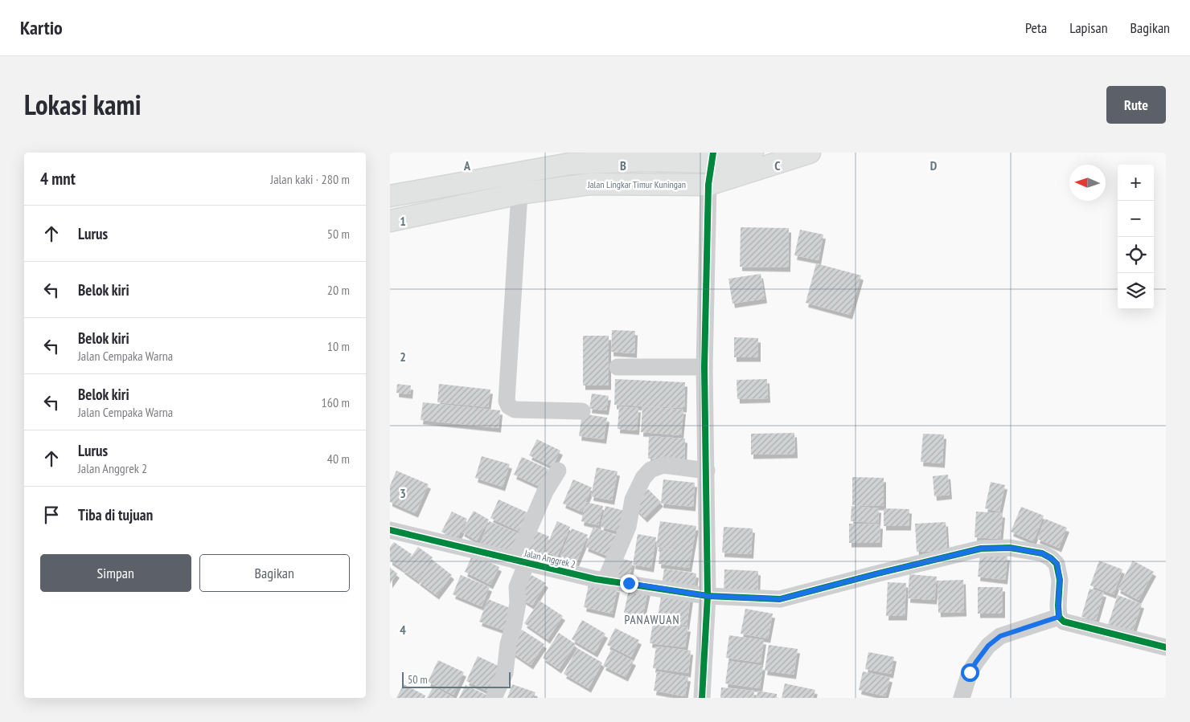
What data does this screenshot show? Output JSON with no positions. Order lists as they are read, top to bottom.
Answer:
{
  "streets": {
    "main road": ["Jalan Lingkar Timur Kuningan"],
    "street": ["Jalan Anggrek 2"]
  },
  "districts": ["PANAWUAN"],
  "scale_bar": "50 m",
  "north": "left",
  "page": {
    "header": "Kartio",
    "nav": ["Peta", "Lapisan", "Bagikan"],
    "title": "Lokasi kami",
    "buttons": [
      "Rute",
      ["Simpan", "Bagikan"]
    ],
    "heading": ["4 mnt", "Jalan kaki · 280 m"],
    "map_buttons": ["+", "−"],
    "list": [
      ["Lurus", "50 m"],
      ["Belok kiri", "20 m"],
      ["Belok kiri", "Jalan Cempaka Warna", "10 m"],
      ["Belok kiri", "Jalan Cempaka Warna", "160 m"],
      ["Lurus", "Jalan Anggrek 2", "40 m"],
      "Tiba di tujuan"
    ],
    "scale": "50 m"
  },
  "grid": {
    "columns": [
      "A",
      "B",
      "C",
      "D"
    ],
    "rows": [
      "1",
      "2",
      "3",
      "4"
    ]
  }
}
